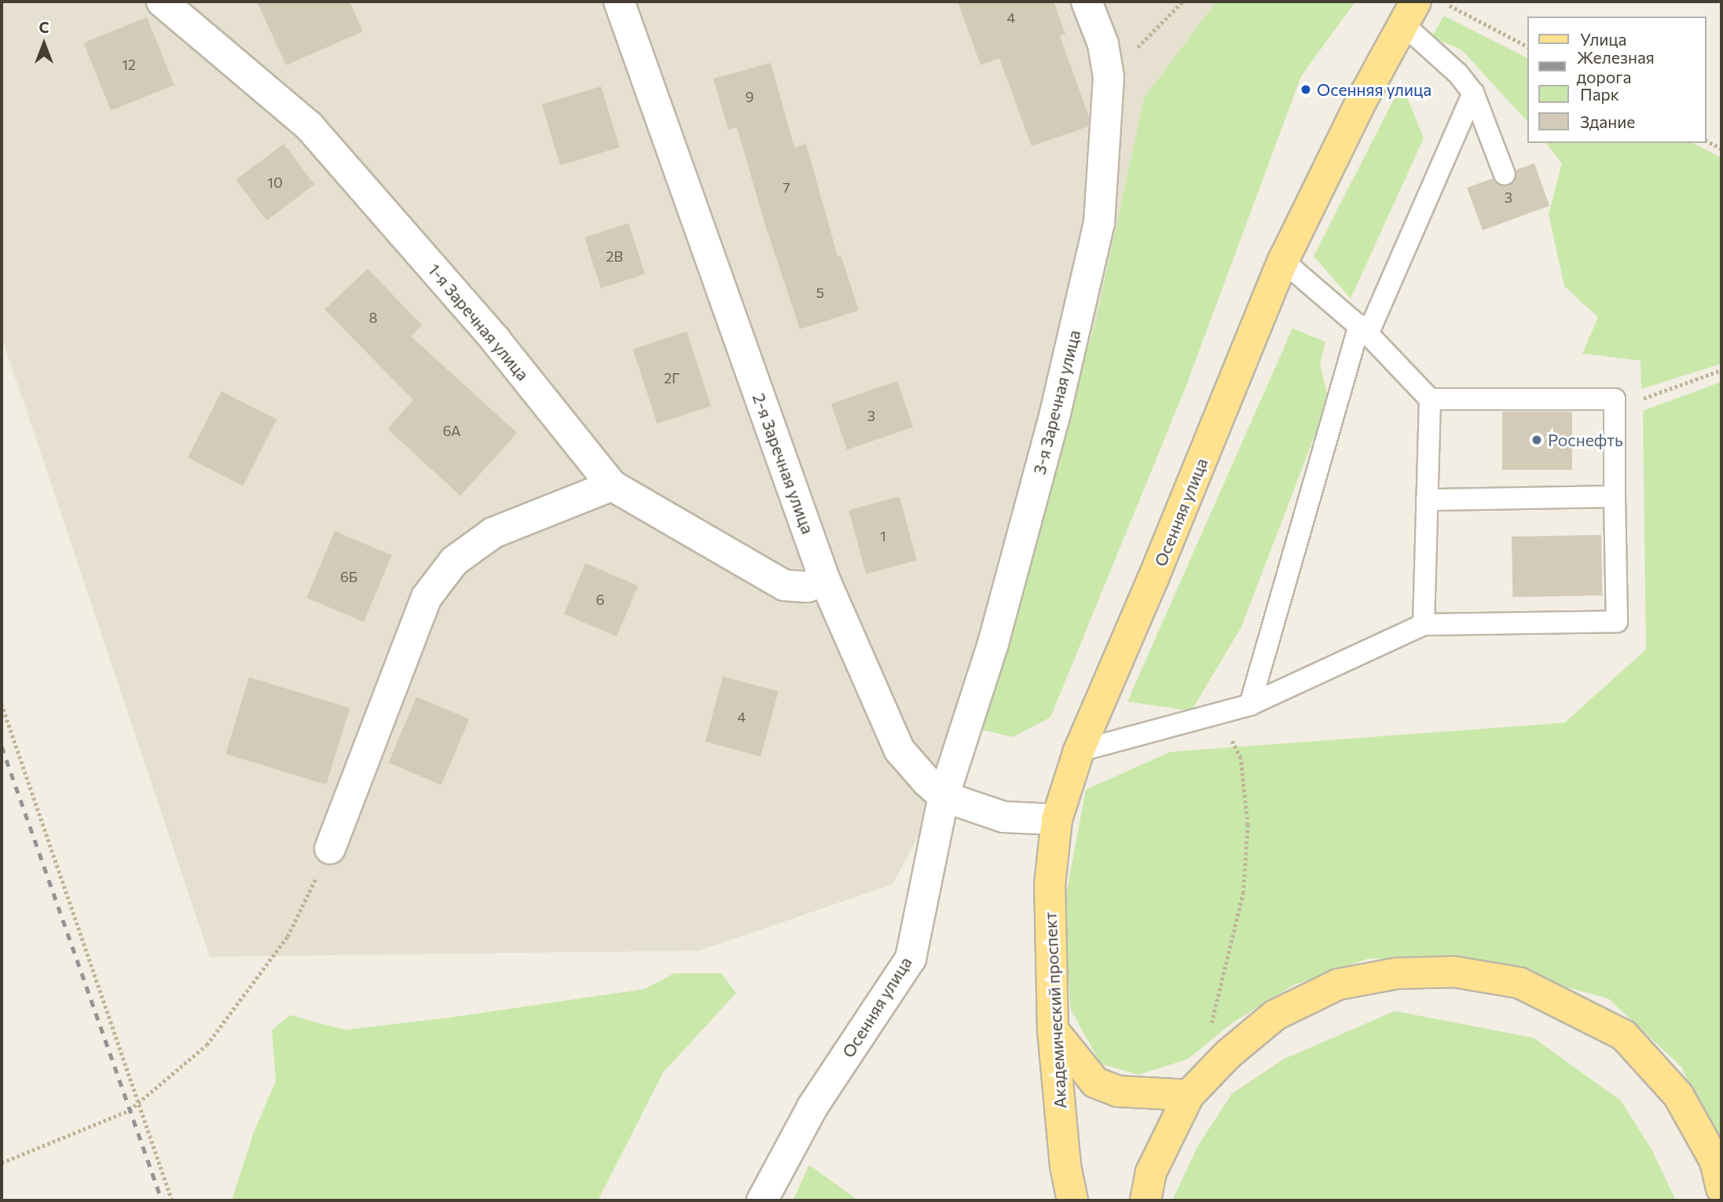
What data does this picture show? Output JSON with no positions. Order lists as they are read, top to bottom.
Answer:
{
  "streets": {
    "main road": ["Осенняя улица", "Академический проспект"],
    "street": ["1-я Заречная улица", "3-я Заречная улица", "2-я Заречная улица"]
  },
  "crossings": [
    ["1-я Заречная улица", "2-я Заречная улица"],
    ["3-я Заречная улица", "2-я Заречная улица"],
    ["3-я Заречная улица", "Осенняя улица"],
    ["2-я Заречная улица", "Осенняя улица"],
    ["2-я Заречная улица", "Академический проспект"],
    ["Осенняя улица", "Академический проспект"]
  ],
  "places": ["Осенняя улица", "Роснефть"],
  "house_numbers": [
    "4",
    "12",
    "9",
    "10",
    "7",
    "3",
    "2В",
    "5",
    "8",
    "2Г",
    "3",
    "6А",
    "1",
    "6Б",
    "6",
    "4"
  ],
  "legend": [
    "Улица",
    "Железная дорога",
    "Парк",
    "Здание"
  ],
  "north": "top"
}
